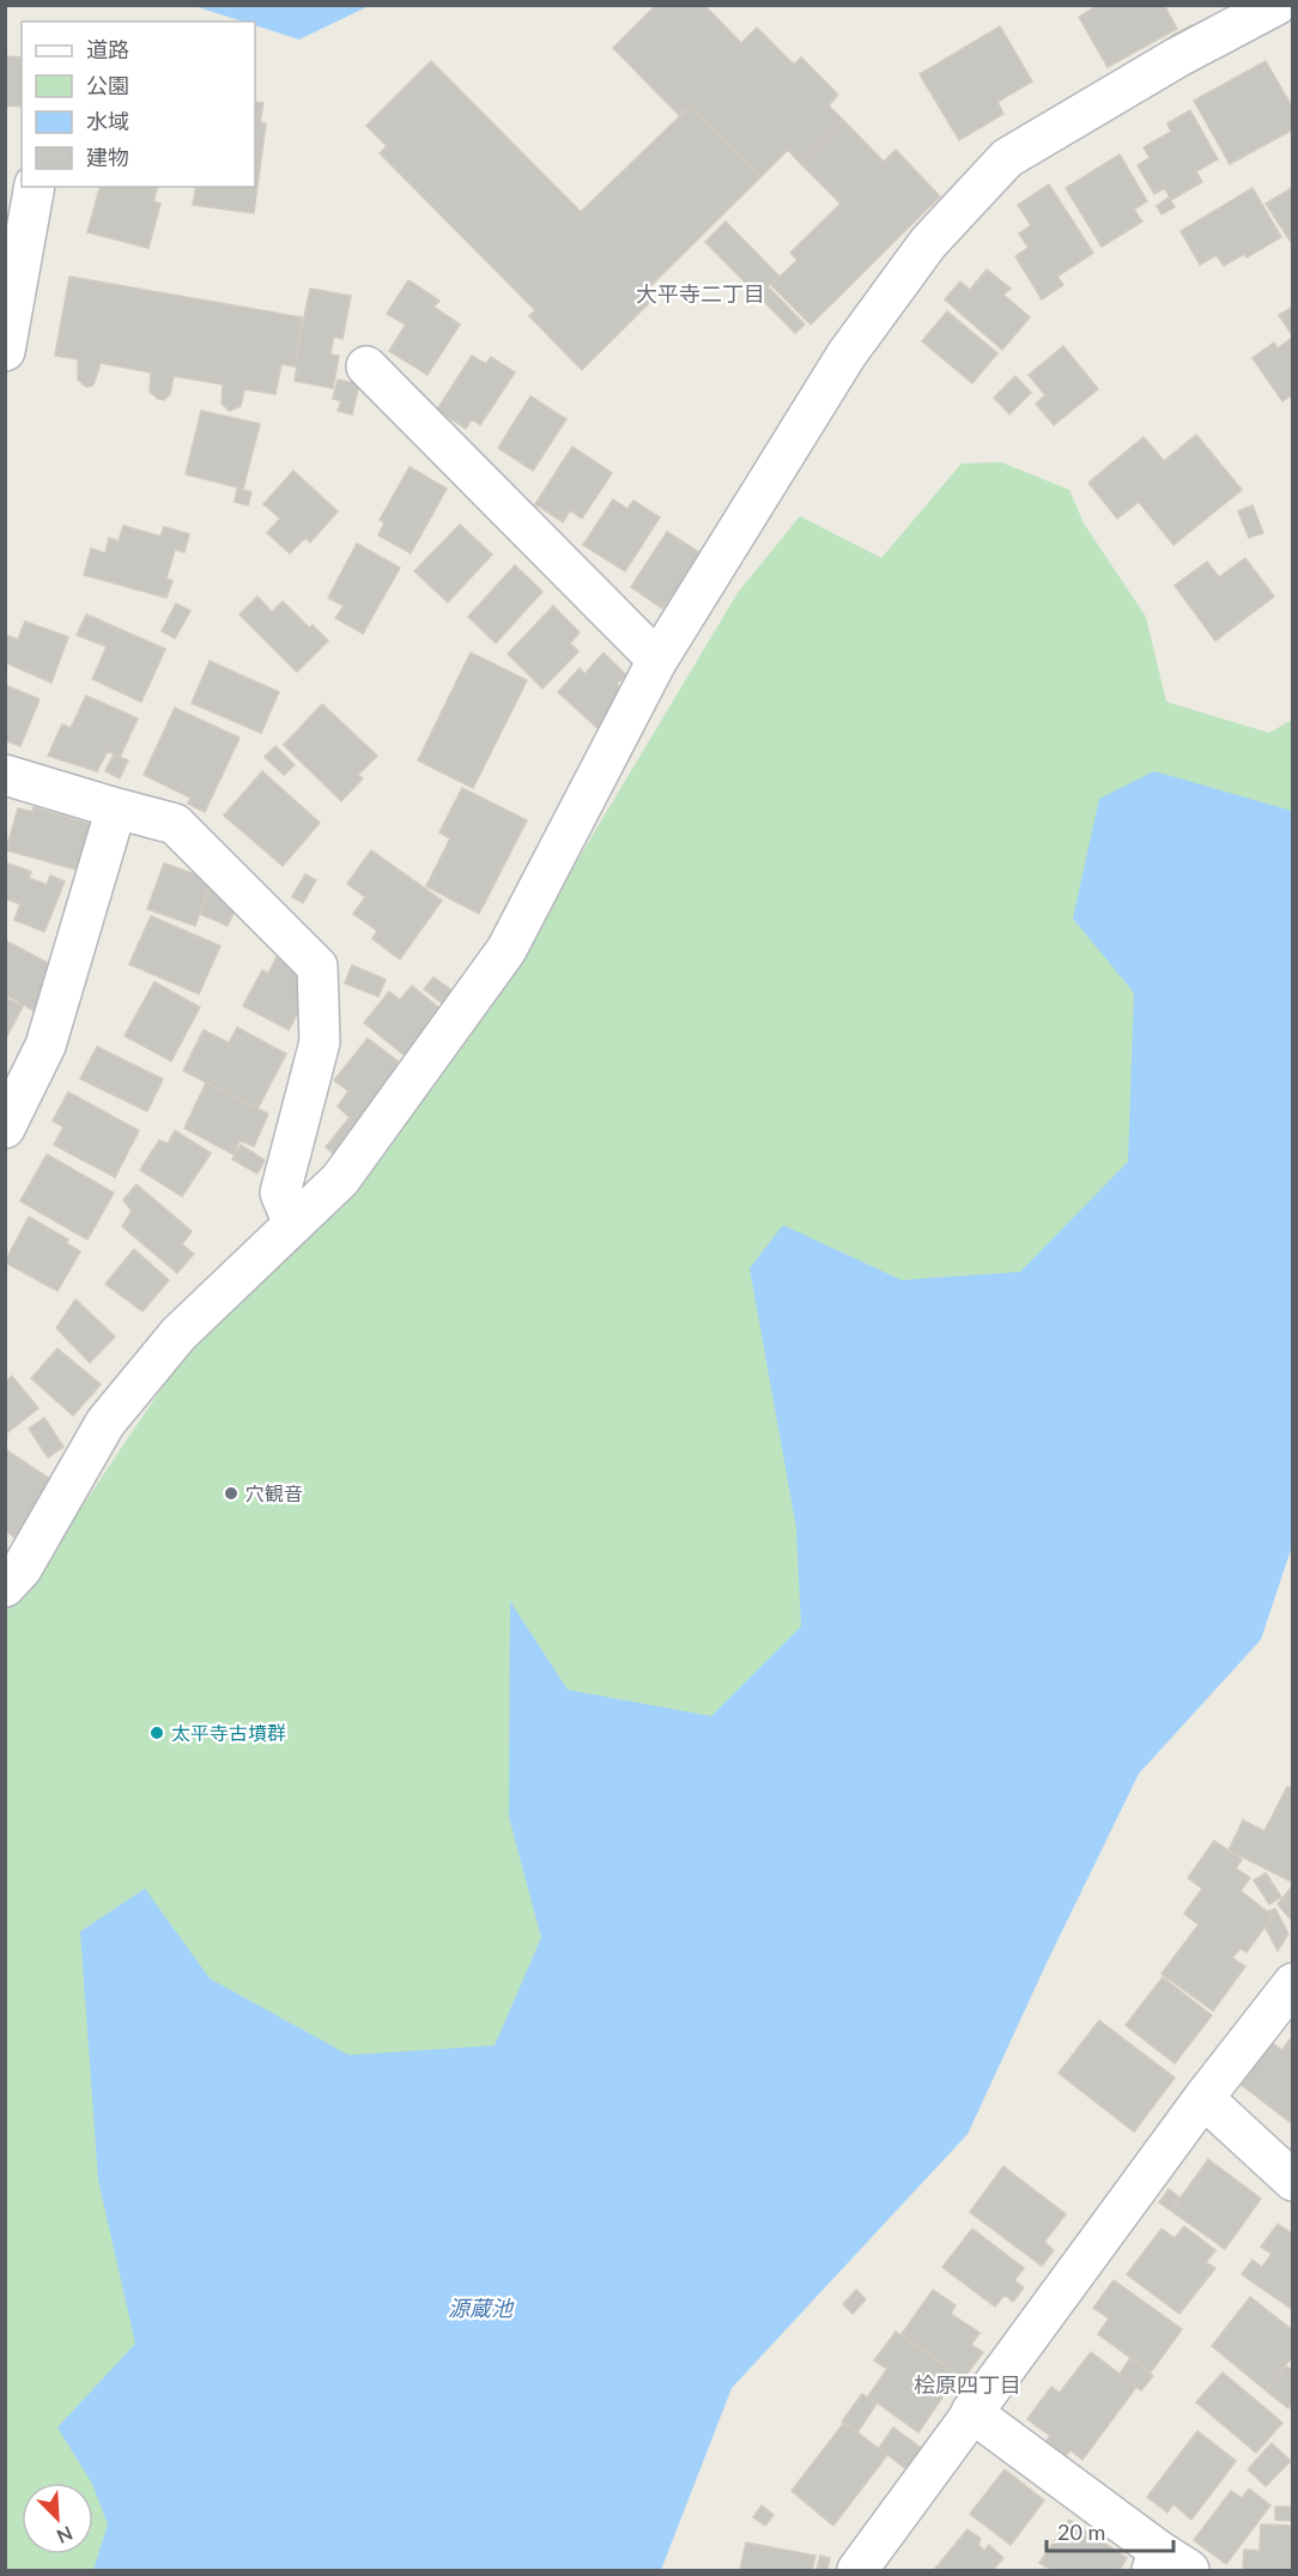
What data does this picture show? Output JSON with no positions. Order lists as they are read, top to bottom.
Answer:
{
  "districts": ["大平寺二丁目", "桧原四丁目"],
  "water": ["源蔵池"],
  "places": ["穴観音", "太平寺古墳群"],
  "legend": [
    "道路",
    "公園",
    "水域",
    "建物"
  ],
  "scale_bar": "20 m",
  "north": "bottom right"
}
